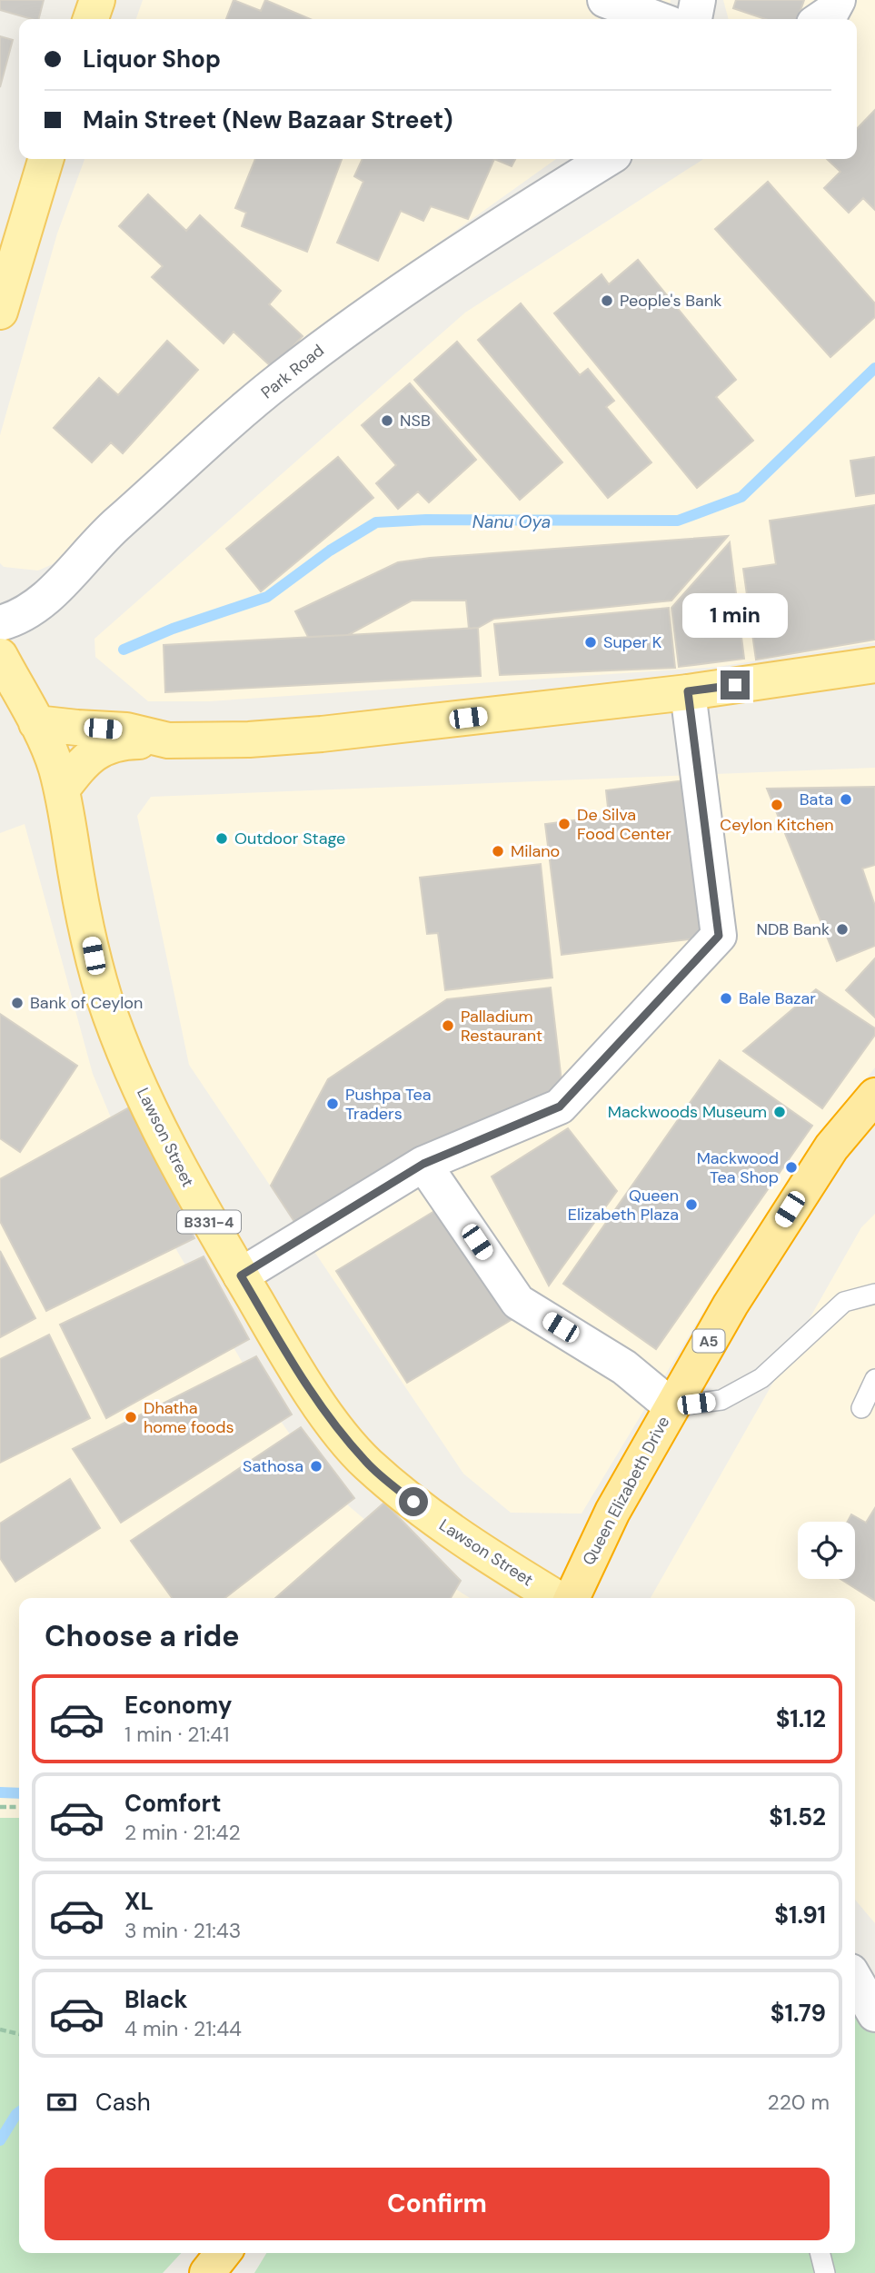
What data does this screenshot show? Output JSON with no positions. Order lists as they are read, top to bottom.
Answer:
{
  "streets": {
    "highway": ["A5", "Queen Elizabeth Drive"],
    "main road": ["Lawson Street", "B331-4"],
    "street": ["Park Road"]
  },
  "water": ["Nanu Oya"],
  "places": [
    "People's Bank",
    "NSB",
    "Super K",
    "Bata",
    "Ceylon Kitchen",
    "De Silva Food Center",
    "Outdoor Stage",
    "Milano",
    "NDB Bank",
    "Bale Bazar",
    "Bank of Ceylon",
    "Palladium Restaurant",
    "Pushpa Tea Traders",
    "Mackwoods Museum",
    "Mackwood Tea Shop",
    "Queen Elizabeth Plaza",
    "Dhatha home foods",
    "Sathosa"
  ],
  "page": {
    "banner": ["Liquor Shop", "Main Street (New Bazaar Street)"],
    "bubble": "1 min",
    "heading": "Choose a ride",
    "list": [
      {
        "name": "Economy",
        "note": "1 min · 21:41",
        "value": "$1.12"
      },
      {
        "name": "Comfort",
        "note": "2 min · 21:42",
        "value": "$1.52"
      },
      {
        "name": "XL",
        "note": "3 min · 21:43",
        "value": "$1.91"
      },
      {
        "name": "Black",
        "note": "4 min · 21:44",
        "value": "$1.79"
      }
    ],
    "pay": ["Cash", "220 m"],
    "buttons": "Confirm"
  }
}
